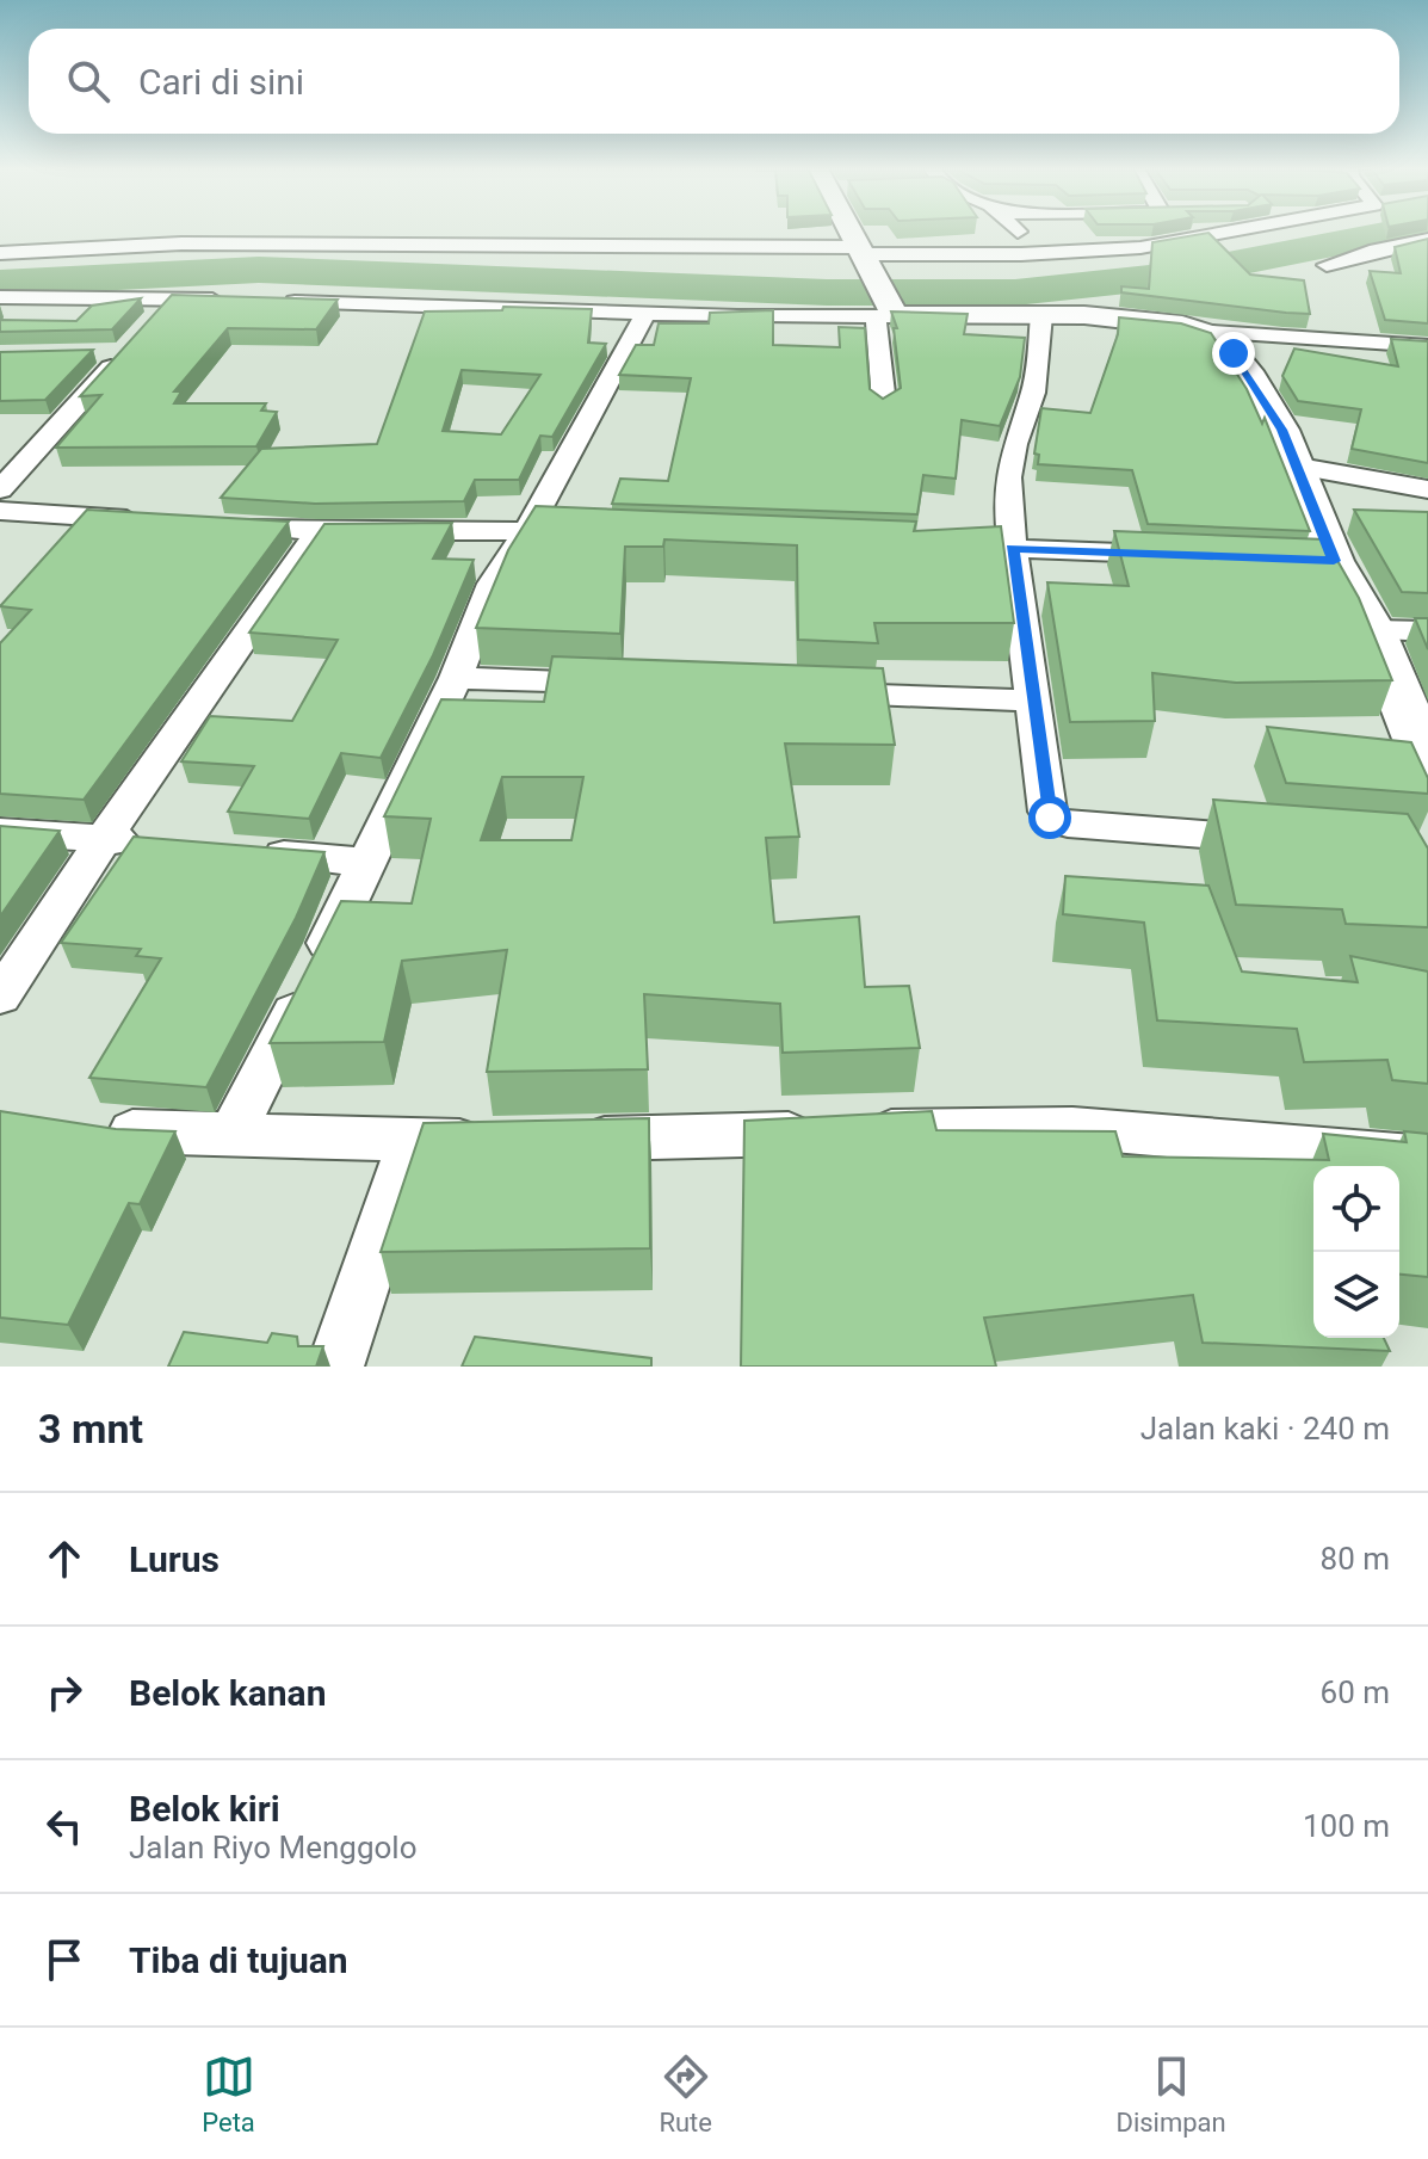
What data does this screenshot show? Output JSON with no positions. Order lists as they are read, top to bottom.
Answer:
{
  "page": {
    "search": "Cari di sini",
    "heading": ["3 mnt", "Jalan kaki · 240 m"],
    "list": [
      ["Lurus", "80 m"],
      ["Belok kanan", "60 m"],
      ["Belok kiri", "Jalan Riyo Menggolo", "100 m"],
      "Tiba di tujuan"
    ],
    "nav": ["Peta", "Rute", "Disimpan"]
  }
}
